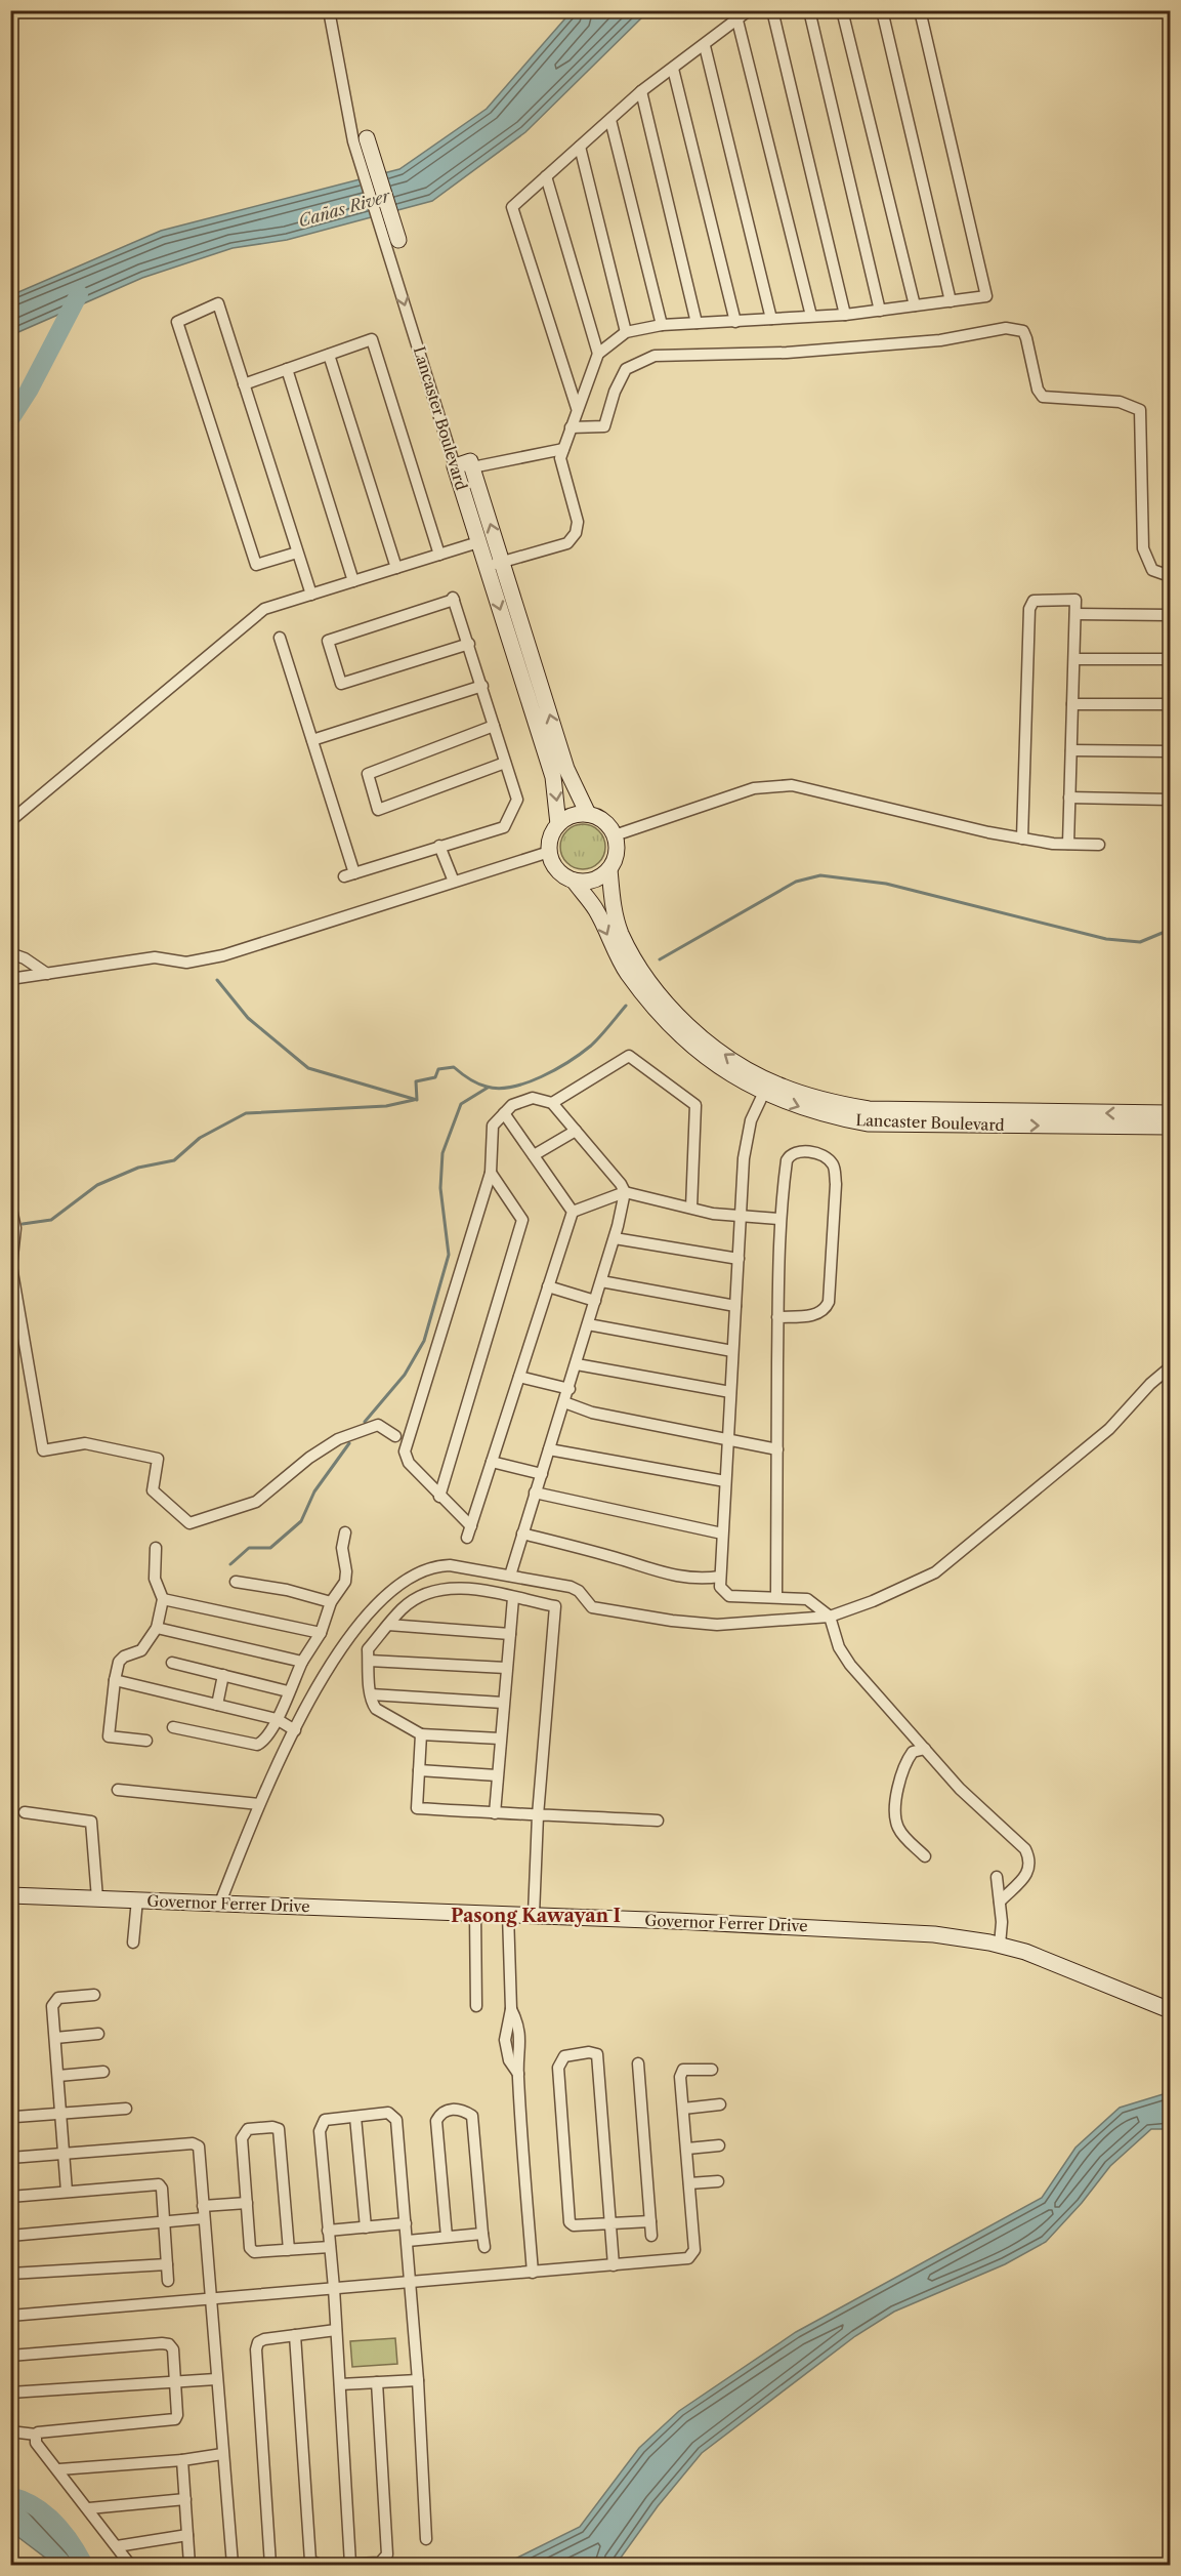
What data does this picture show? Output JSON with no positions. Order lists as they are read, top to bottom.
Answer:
{
  "streets": {
    "main road": ["Lancaster Boulevard", "Governor Ferrer Drive"]
  },
  "districts": ["Pasong Kawayan I"],
  "water": ["Cañas River"]
}
